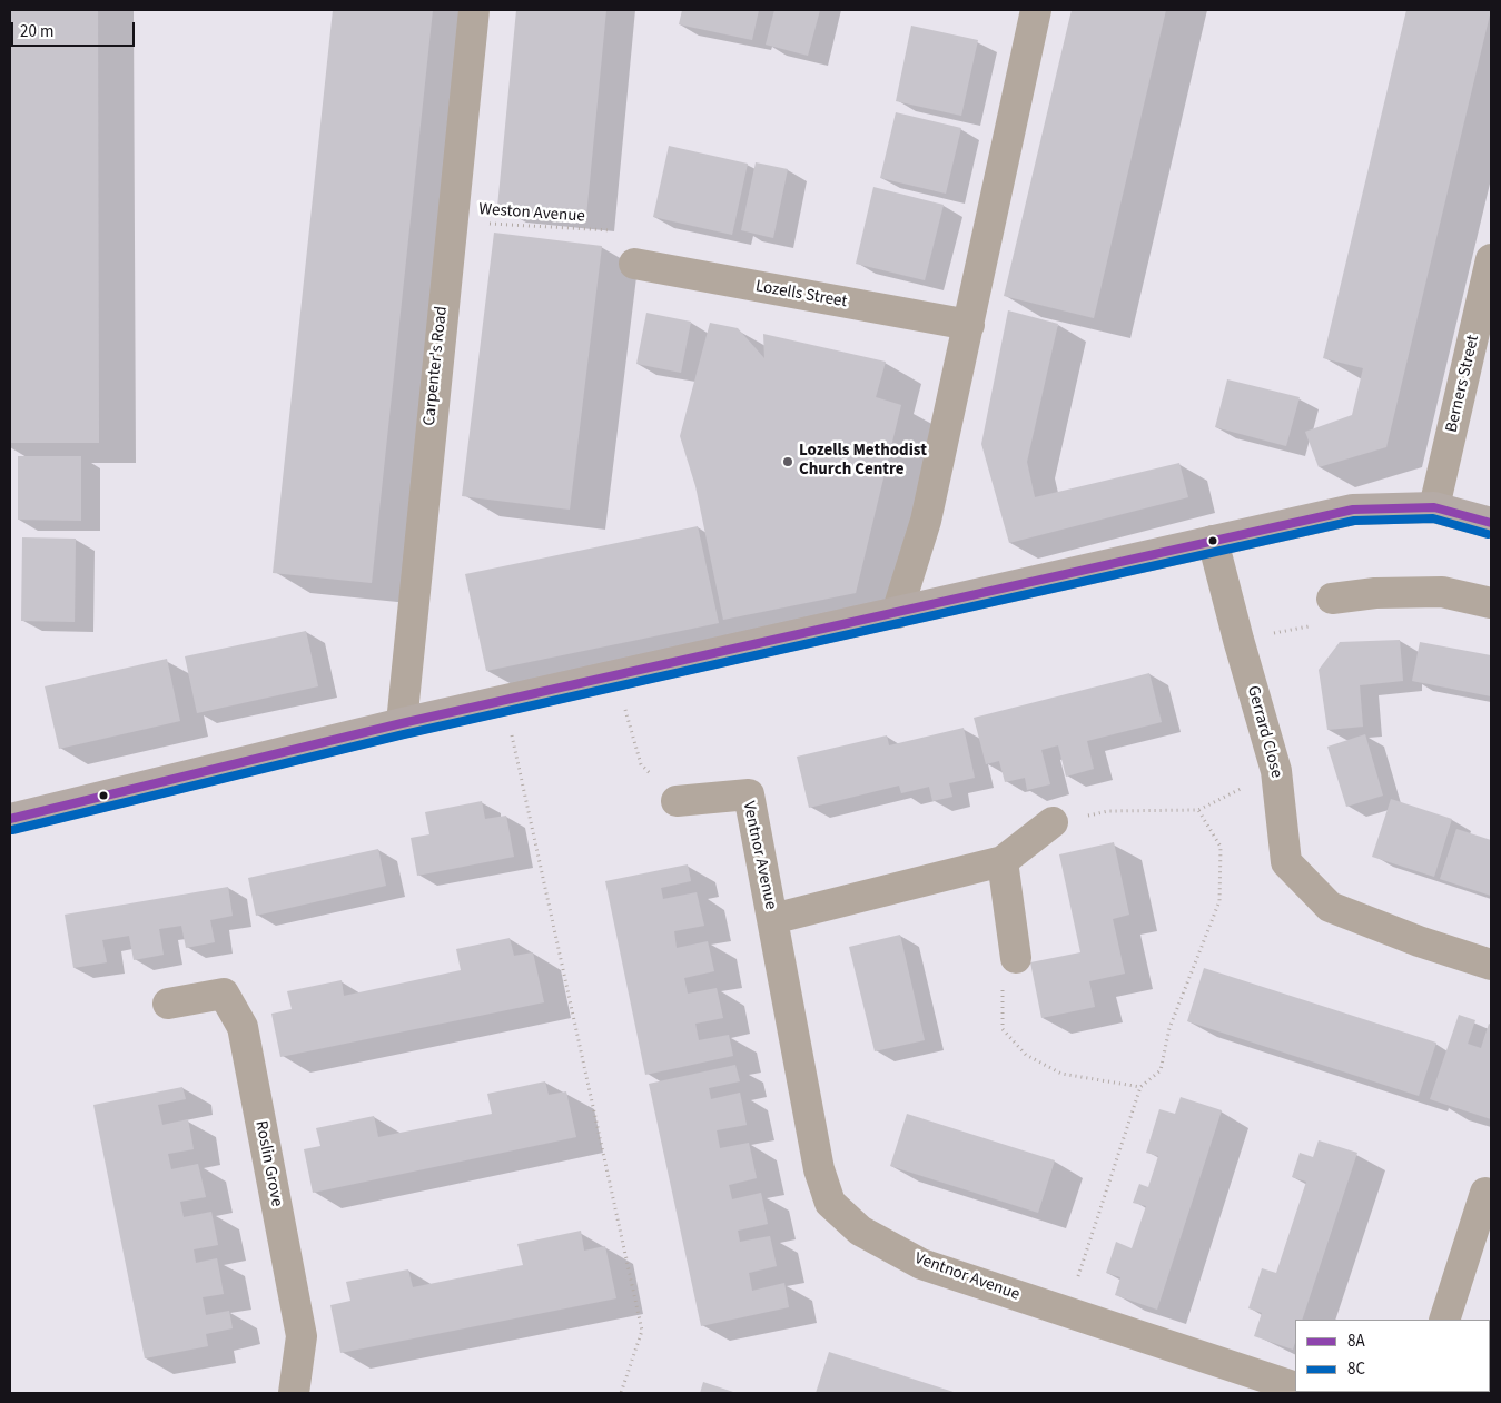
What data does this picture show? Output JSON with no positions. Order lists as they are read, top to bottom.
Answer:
{
  "streets": {
    "street": [
      "Lozells Street",
      "Carpenter's Road",
      "Berners Street",
      "Gerrard Close",
      "Ventnor Avenue",
      "Roslin Grove"
    ],
    "path": ["Weston Avenue"]
  },
  "crossings": [
    ["Weston Avenue", "Carpenter's Road"]
  ],
  "places": ["Lozells Methodist Church Centre"],
  "lines": ["transit line 8A", "transit line 8C"],
  "legend": ["8A", "8C"],
  "scale_bar": "20 m"
}
